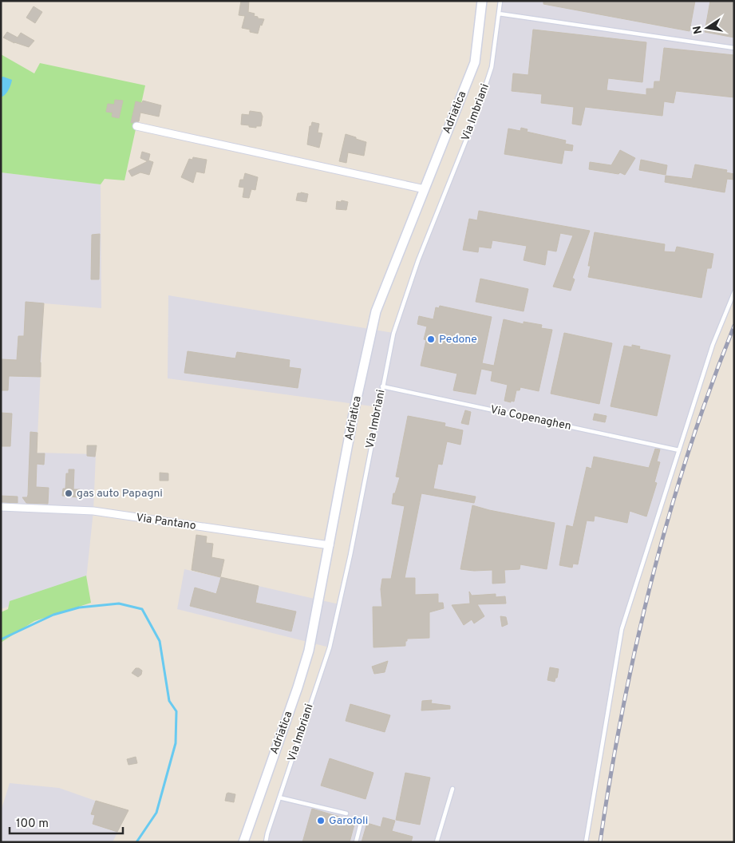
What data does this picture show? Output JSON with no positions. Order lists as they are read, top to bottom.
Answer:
{
  "streets": {
    "main road": ["Adriatica"],
    "street": ["Via Pantano"],
    "lane": ["Via Imbriani", "Via Copenaghen"]
  },
  "crossings": [
    ["Adriatica", "Via Pantano"],
    ["Via Imbriani", "Via Copenaghen"]
  ],
  "places": ["Pedone", "gas auto Papagni", "Garofoli"],
  "scale_bar": "100 m",
  "north": "left"
}
